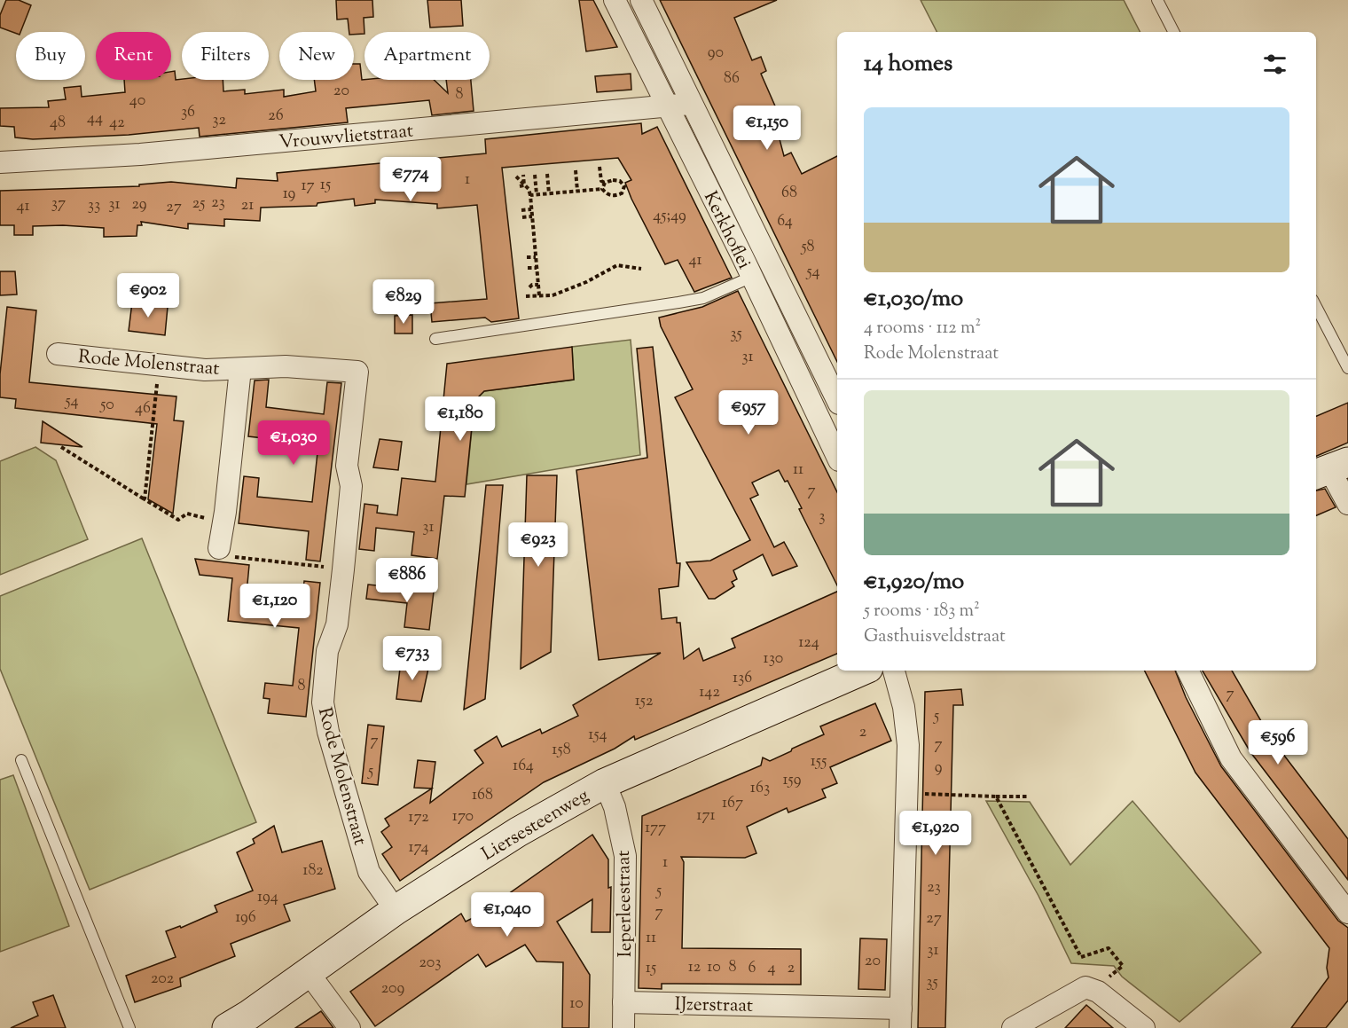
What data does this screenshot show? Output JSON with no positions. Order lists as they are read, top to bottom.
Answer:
{
  "streets": {
    "main road": ["Liersesteenweg"],
    "street": [
      "Vrouwvlietstraat",
      "Kerkhoflei",
      "Rode Molenstraat",
      "Ieperleestraat",
      "IJzerstraat"
    ]
  },
  "crossings": [
    ["Vrouwvlietstraat", "Kerkhoflei"],
    ["Rode Molenstraat", "Liersesteenweg"],
    ["Liersesteenweg", "Ieperleestraat"],
    ["Ieperleestraat", "IJzerstraat"]
  ],
  "house_numbers": [
    "90",
    "86",
    "20",
    "8",
    "40",
    "36",
    "26",
    "44",
    "32",
    "48",
    "42",
    "1",
    "15",
    "17",
    "68",
    "19",
    "23",
    "37",
    "25",
    "31",
    "29",
    "33",
    "21",
    "41",
    "27",
    "45;49",
    "64",
    "58",
    "41",
    "54",
    "35",
    "31",
    "54",
    "50",
    "46",
    "11",
    "7",
    "3",
    "31",
    "124",
    "130",
    "136",
    "8",
    "142",
    "7",
    "152",
    "5",
    "2",
    "154",
    "7",
    "7",
    "158",
    "155",
    "164",
    "9",
    "5",
    "159",
    "163",
    "168",
    "167",
    "171",
    "170",
    "172",
    "177",
    "174",
    "1",
    "182",
    "23",
    "5",
    "194",
    "7",
    "196",
    "27",
    "11",
    "31",
    "20",
    "203",
    "12",
    "10",
    "8",
    "15",
    "6",
    "4",
    "2",
    "202",
    "35",
    "209",
    "10"
  ],
  "page": {
    "chip": [
      "Buy",
      "Rent",
      "Filters",
      "New",
      "Apartment"
    ],
    "heading": "14 homes",
    "list": [
      {
        "name": "€1,030/mo",
        "note": "4 rooms · 112 m² · Rode Molenstraat"
      },
      {
        "name": "€1,920/mo",
        "note": "5 rooms · 183 m² · Gasthuisveldstraat"
      }
    ],
    "price": [
      "€1,150",
      "€774",
      "€902",
      "€829",
      "€957",
      "€1,180",
      "€1,030",
      "€923",
      "€886",
      "€1,120",
      "€733",
      "€596",
      "€1,920",
      "€1,040"
    ]
  }
}
